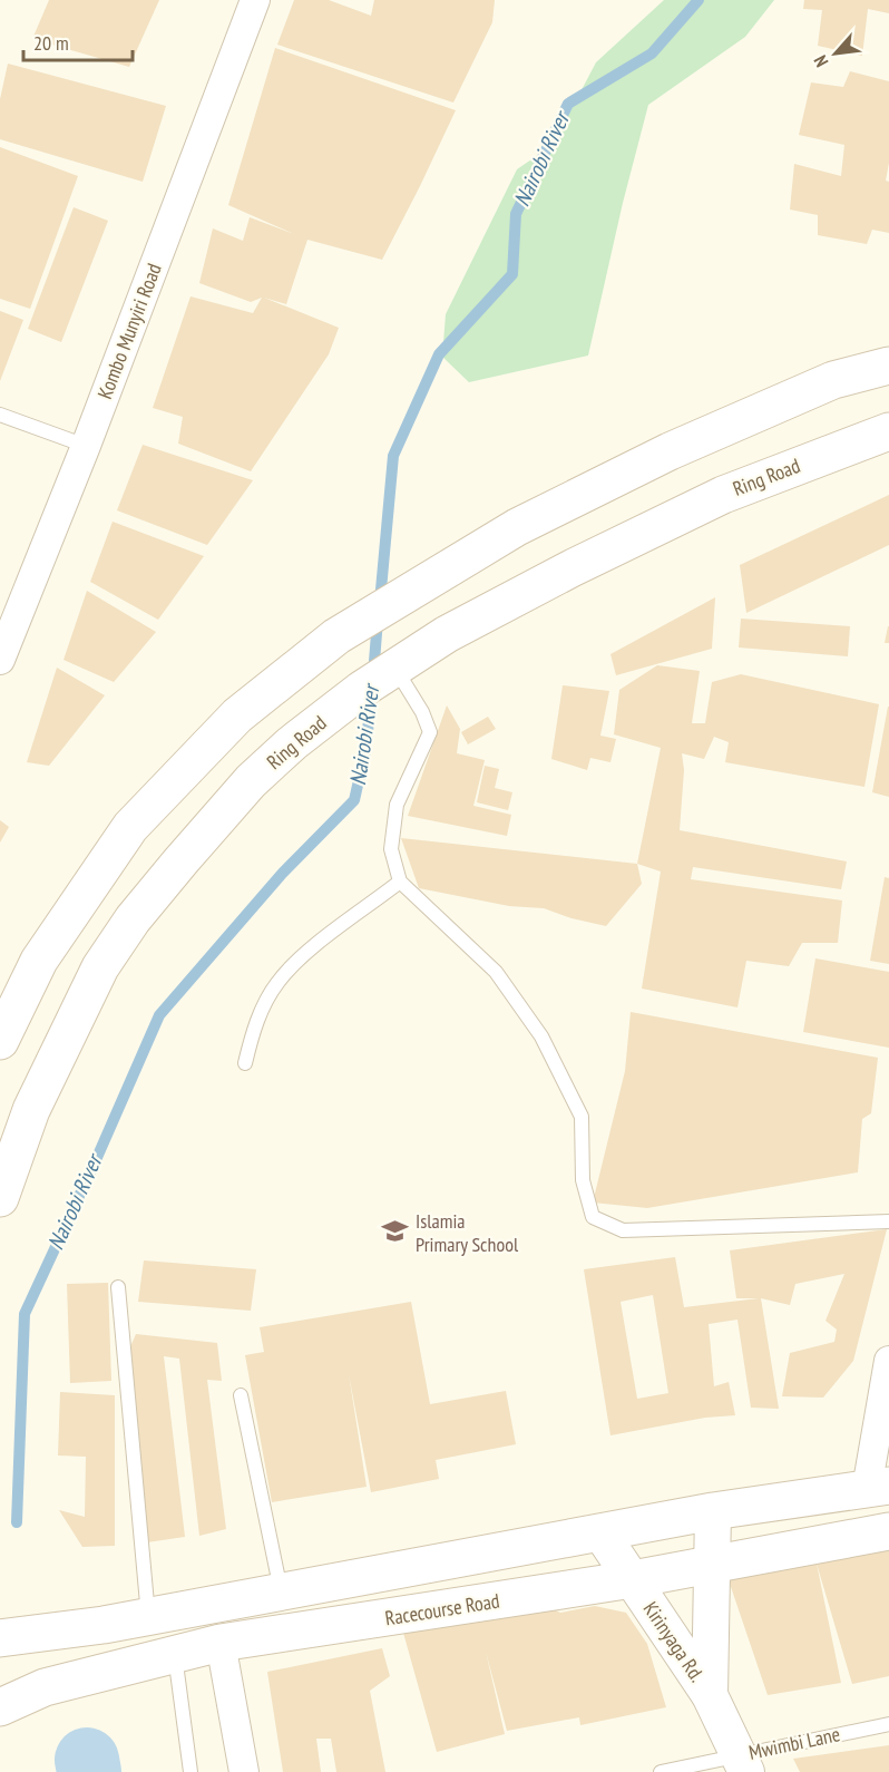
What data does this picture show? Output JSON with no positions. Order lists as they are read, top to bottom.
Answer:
{
  "streets": {
    "main road": ["Ring Road", "Racecourse Road"],
    "street": ["Kombo Munyiri Road", "Kirinyaga Rd."],
    "lane": ["Mwimbi Lane"]
  },
  "crossings": [
    ["Racecourse Road", "Kirinyaga Rd."]
  ],
  "water": ["Nairobi River"],
  "places": {
    "school or university": ["Islamia Primary School"]
  },
  "scale_bar": "20 m",
  "north": "bottom left"
}
